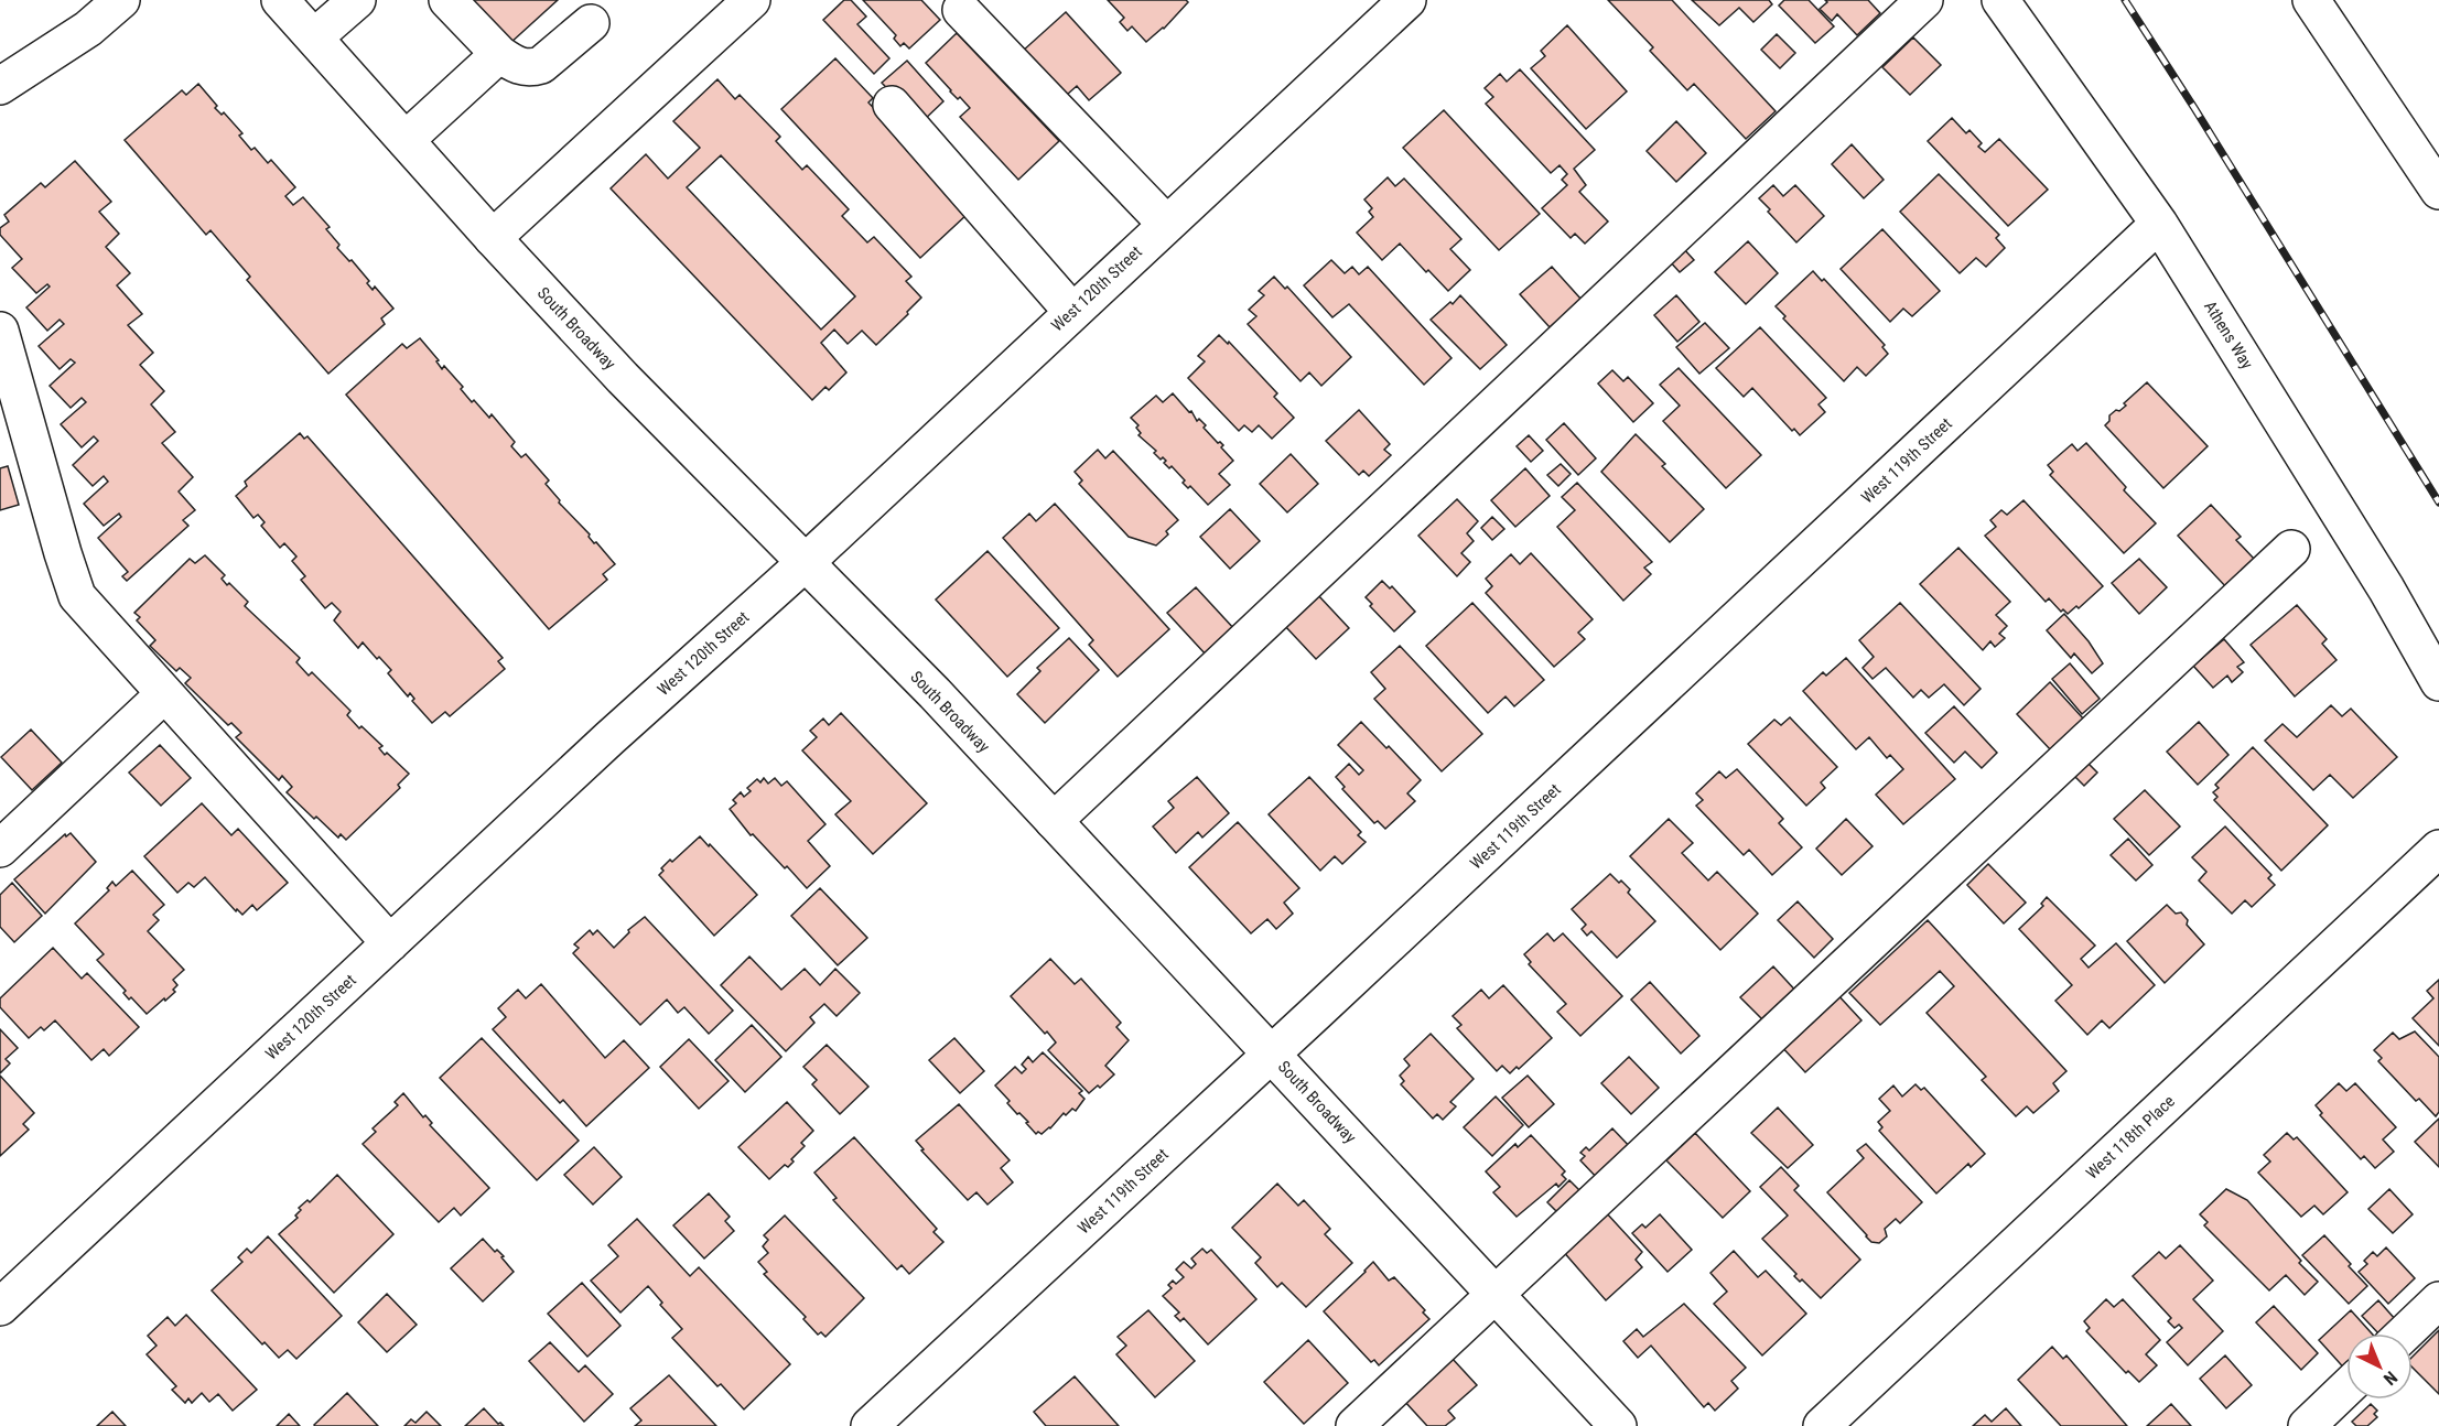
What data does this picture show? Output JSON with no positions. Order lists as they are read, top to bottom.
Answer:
{
  "streets": {
    "main road": [
      "West 120th Street",
      "South Broadway",
      "Athens Way",
      "West 119th Street",
      "West 118th Place"
    ]
  },
  "crossings": [
    ["West 120th Street", "South Broadway"],
    ["South Broadway", "West 119th Street"],
    ["Athens Way", "West 119th Street"]
  ],
  "north": "bottom right"
}
